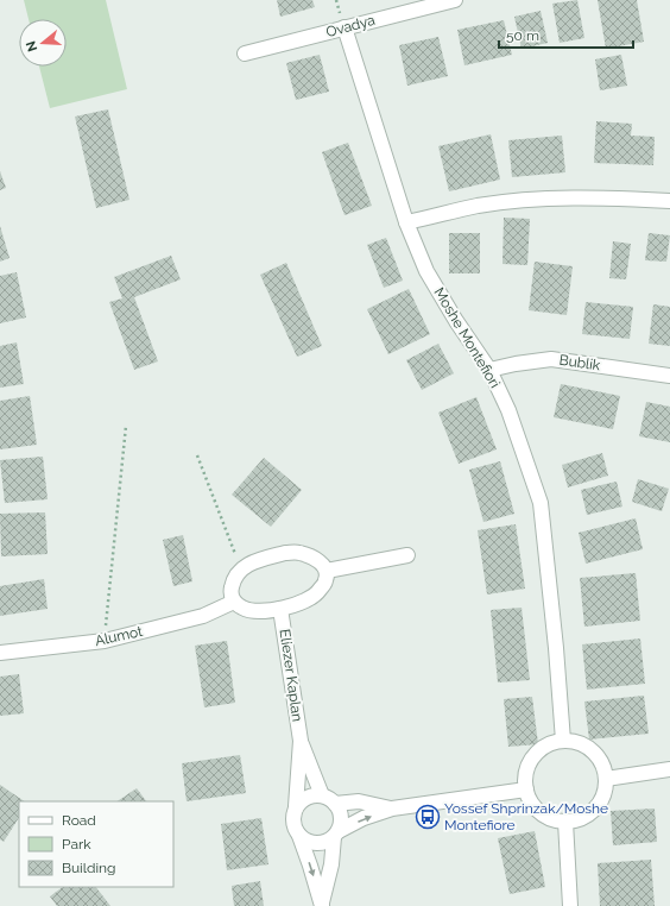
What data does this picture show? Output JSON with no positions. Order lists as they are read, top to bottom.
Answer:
{
  "streets": {
    "street": [
      "Ovadya",
      "Moshe Montefiori",
      "Bublik",
      "Alumot",
      "Eliezer Kaplan"
    ]
  },
  "crossings": [
    ["Ovadya", "Moshe Montefiori"],
    ["Moshe Montefiori", "Bublik"],
    ["Alumot", "Eliezer Kaplan"]
  ],
  "places": {
    "bus stop": ["Yossef Shprinzak/Moshe Montefiore"]
  },
  "legend": ["Road", "Park", "Building"],
  "scale_bar": "50 m",
  "north": "left"
}
